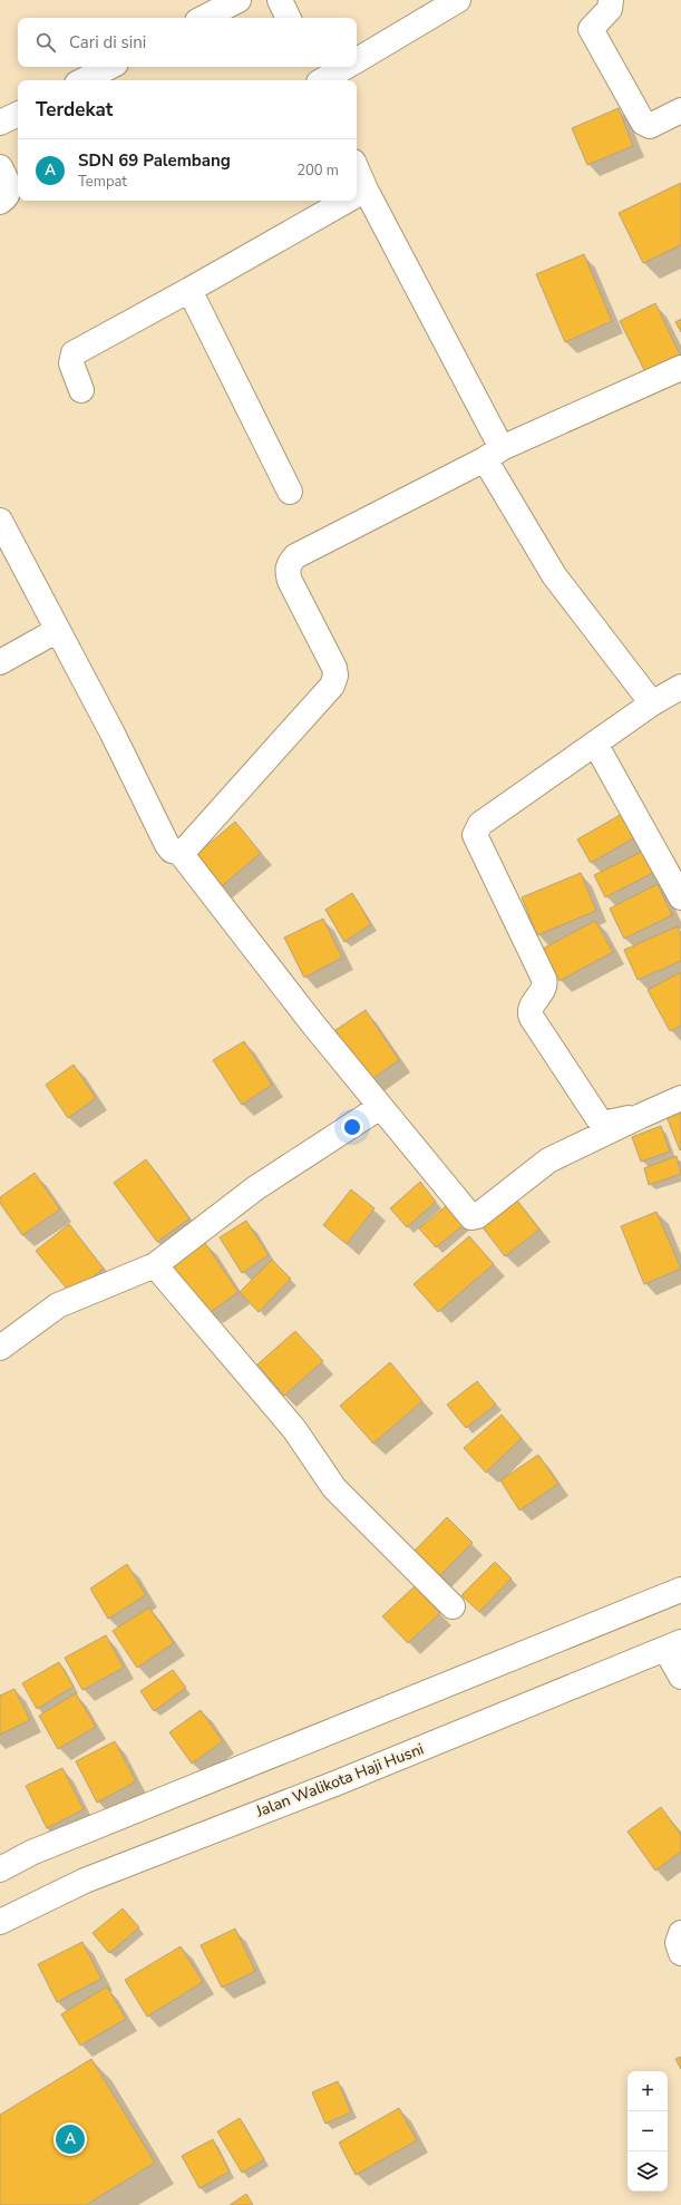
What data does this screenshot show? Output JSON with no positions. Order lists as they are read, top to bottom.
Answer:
{
  "streets": {
    "street": ["Jalan Walikota Haji Husni"]
  },
  "page": {
    "search": "Cari di sini",
    "heading": "Terdekat",
    "list": [
      {
        "mark": "A",
        "name": "SDN 69 Palembang",
        "note": "Tempat",
        "value": "200 m"
      }
    ],
    "map_buttons": ["+", "−"],
    "pins": "A"
  }
}
